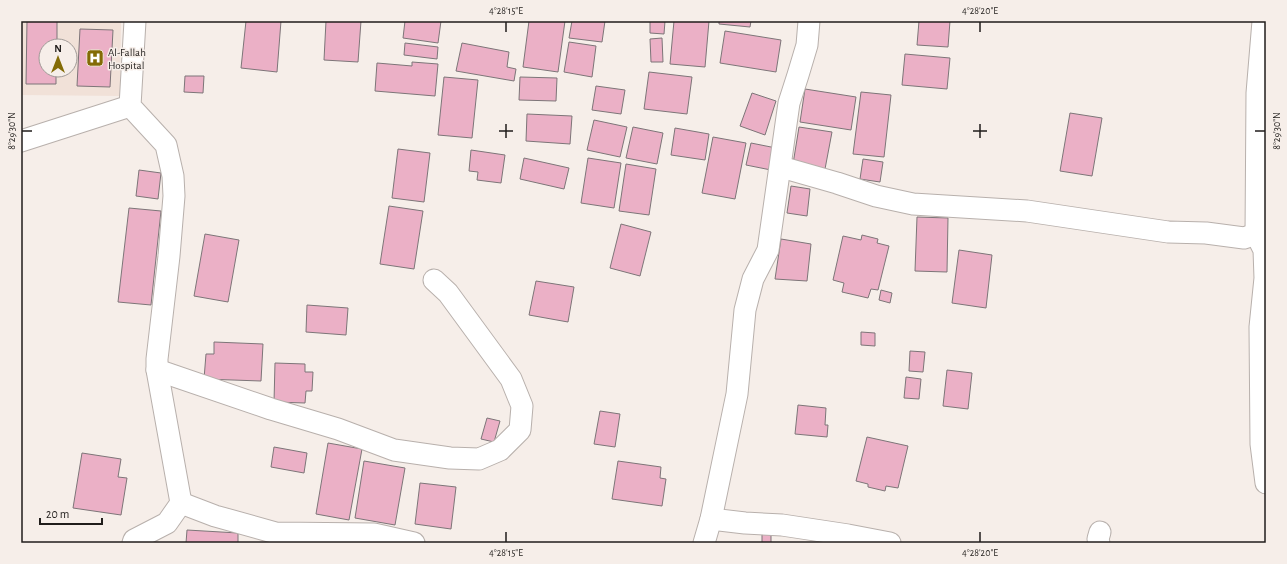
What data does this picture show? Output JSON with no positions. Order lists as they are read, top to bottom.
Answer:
{
  "places": {
    "hospital": ["Al-Fallah Hospital"]
  },
  "scale_bar": "20 m",
  "north": "top",
  "coordinates": ["4°28'15\"E", "4°28'20\"E", "8°29'30\"N"]
}
